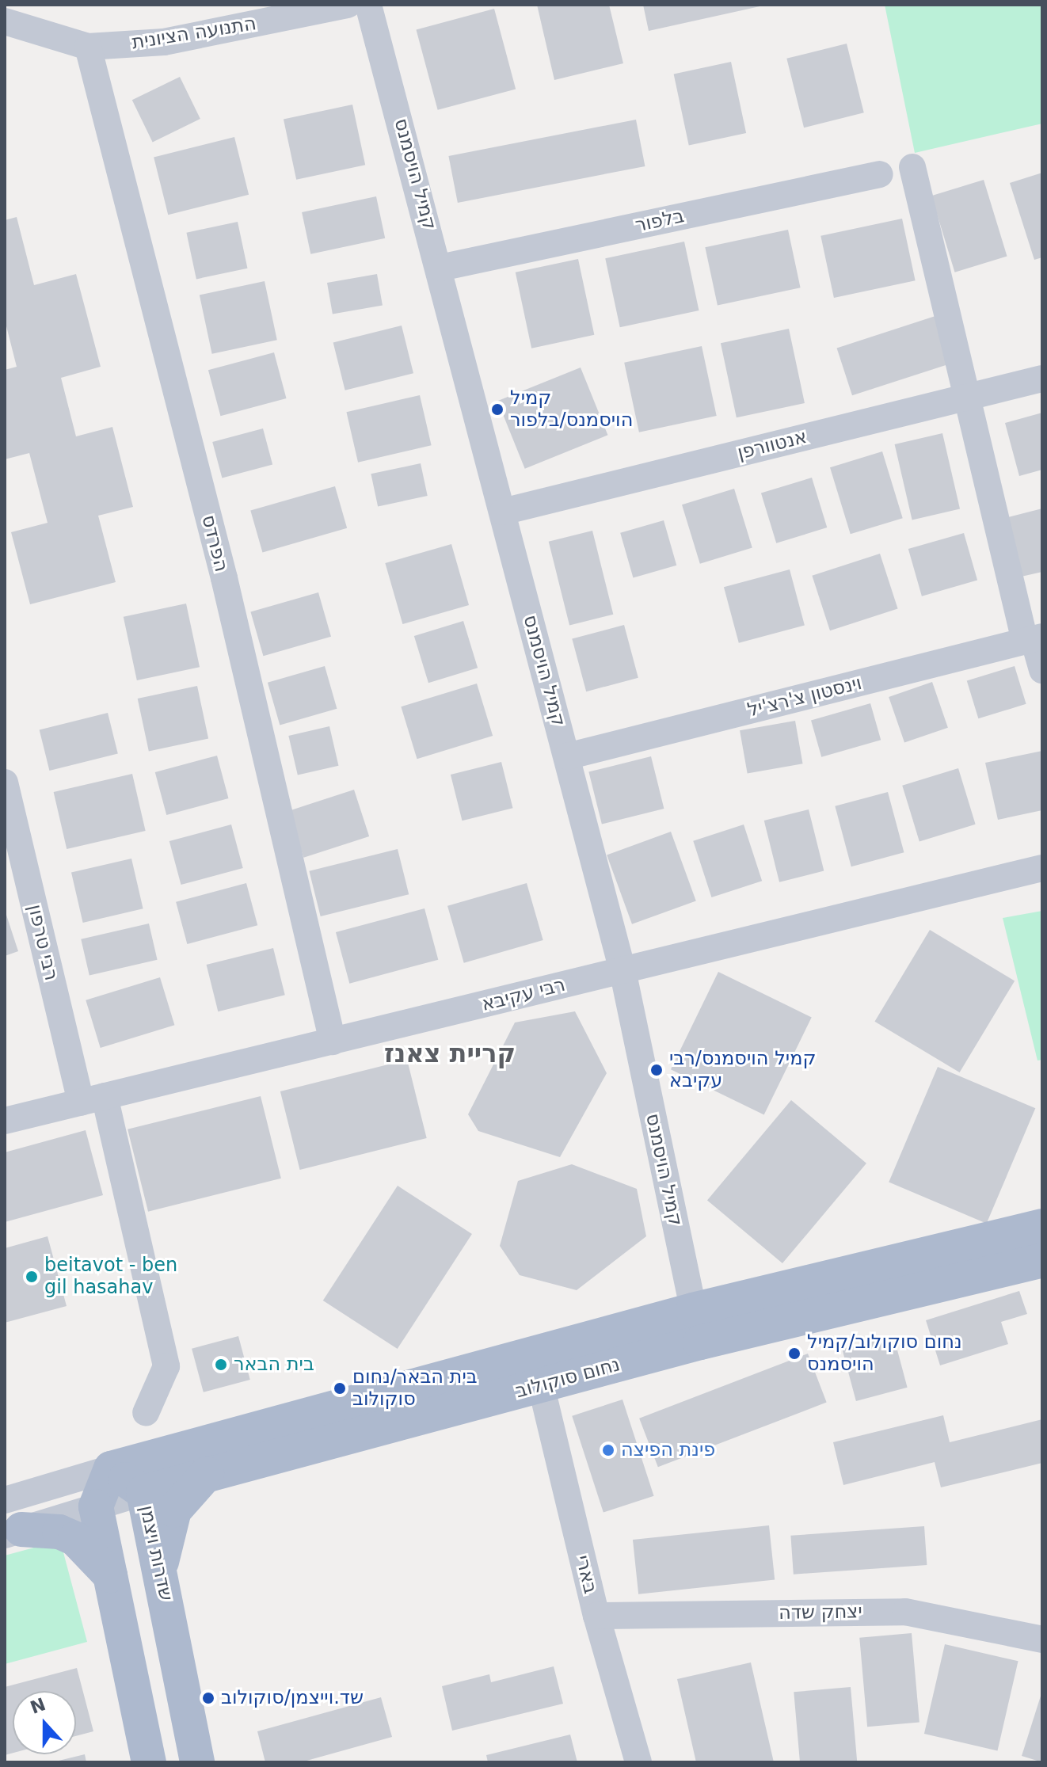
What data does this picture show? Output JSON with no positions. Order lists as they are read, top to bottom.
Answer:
{
  "streets": {
    "main road": ["נחום סוקולוב", "שדרות ויצמן"],
    "street": [
      "התנועה הציונית",
      "קמיל הויסמנס",
      "בלפור",
      "אנטוורפן",
      "הפרדס",
      "וינסטון צ'רצ'יל",
      "רבי טרפון",
      "רבי עקיבא",
      "בארי",
      "יצחק שדה"
    ]
  },
  "crossings": [
    ["התנועה הציונית", "הפרדס"],
    ["קמיל הויסמנס", "בלפור"],
    ["קמיל הויסמנס", "אנטוורפן"],
    ["קמיל הויסמנס", "וינסטון צ'רצ'יל"],
    ["קמיל הויסמנס", "רבי עקיבא"],
    ["קמיל הויסמנס", "נחום סוקולוב"],
    ["הפרדס", "רבי עקיבא"],
    ["רבי טרפון", "רבי עקיבא"],
    ["נחום סוקולוב", "שדרות ויצמן"],
    ["נחום סוקולוב", "בארי"],
    ["בארי", "יצחק שדה"]
  ],
  "districts": ["קריית צאנז"],
  "places": [
    "קמיל הויסמנס/בלפור",
    "קמיל הויסמנס/רבי עקיבא",
    "beitavot - ben gil hasahav",
    "נחום סוקולוב/קמיל הויסמנס",
    "בית הבאר",
    "בית הבאר/נחום סוקולוב",
    "פינת הפיצה",
    "שד.וייצמן/סוקולוב"
  ],
  "north": "top"
}
